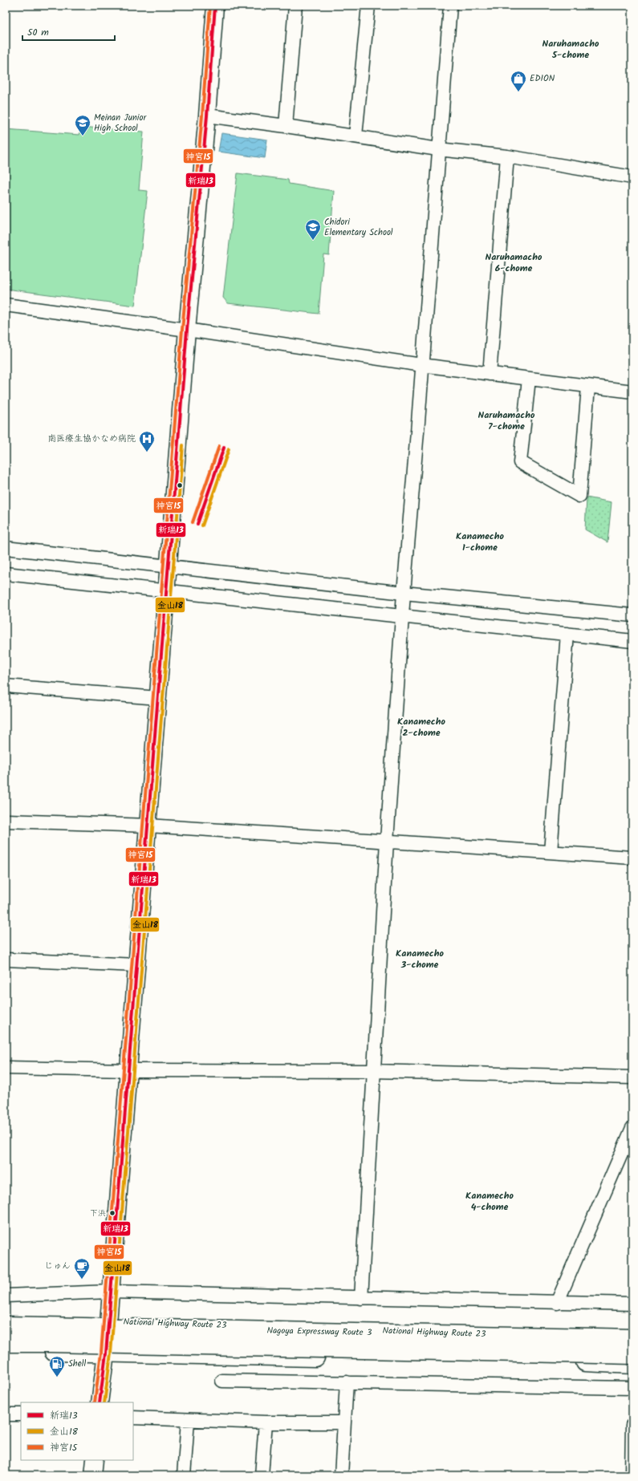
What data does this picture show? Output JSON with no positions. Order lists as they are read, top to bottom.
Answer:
{
  "streets": {
    "highway": ["National Highway Route 23", "Nagoya Expressway Route 3"]
  },
  "crossings": [
    ["National Highway Route 23", "Nagoya Expressway Route 3"]
  ],
  "districts": [
    "Naruhamacho 5-chome",
    "Naruhamacho 6-chome",
    "Naruhamacho 7-chome",
    "Kanamecho 1-chome",
    "Kanamecho 2-chome",
    "Kanamecho 3-chome",
    "Kanamecho 4-chome"
  ],
  "places": {
    "shop": ["EDION"],
    "school or university": ["Meinan Junior High School", "Chidori Elementary School"],
    "hospital": ["南医療生協かなめ病院"],
    "other": ["下浜"],
    "cafe": ["じゅん"],
    "fuel station": ["Shell"]
  },
  "lines": ["transit line 新瑞13", "transit line 神宮15", "transit line 金山18"],
  "legend": ["新瑞13", "金山18", "神宮15"],
  "scale_bar": "50 m"
}
